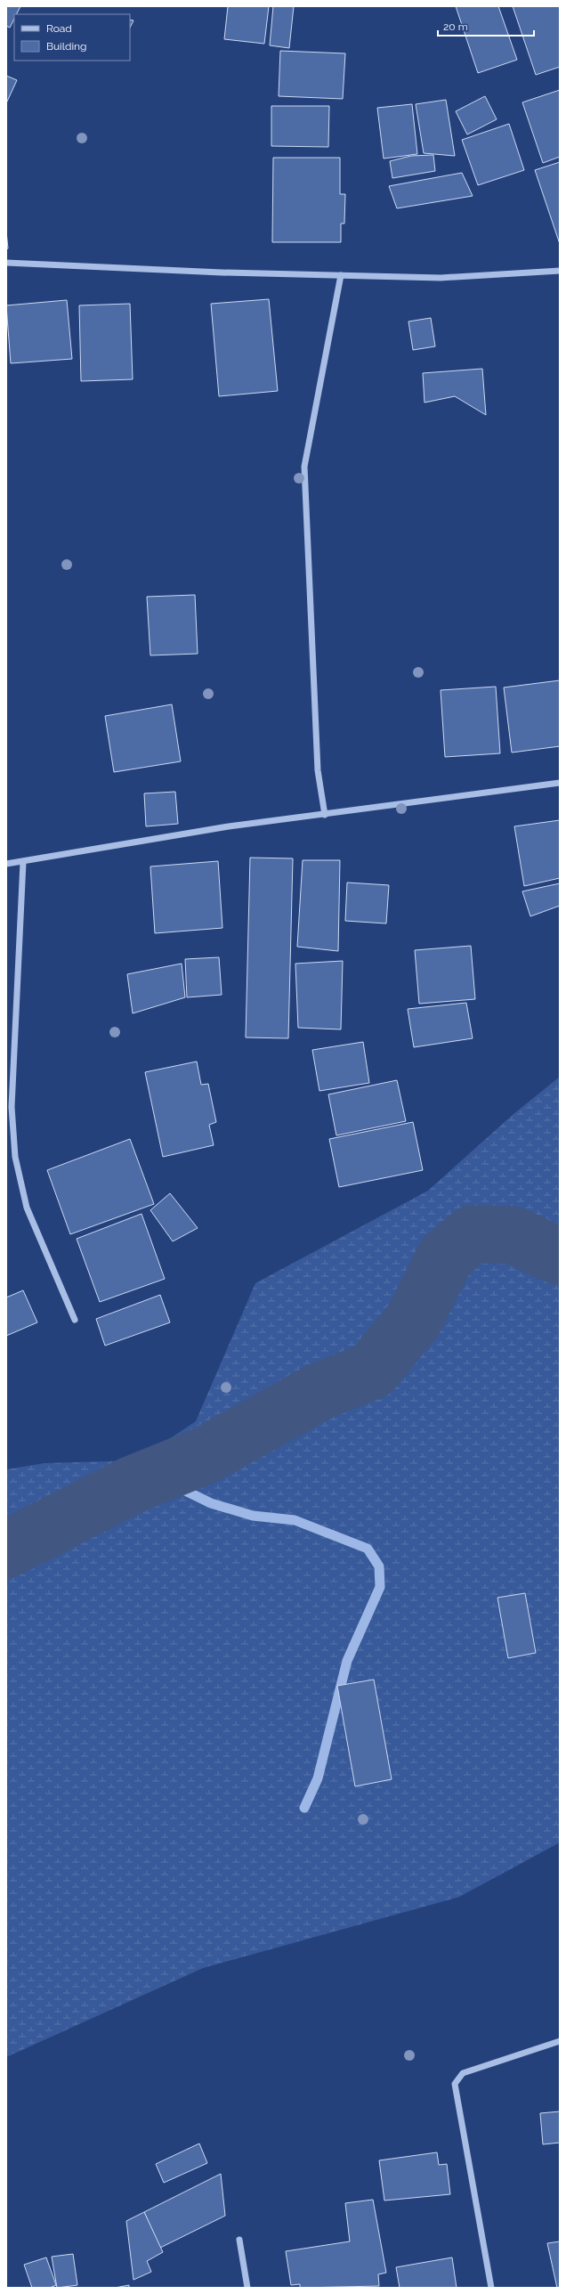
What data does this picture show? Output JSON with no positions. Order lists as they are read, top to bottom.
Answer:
{
  "legend": ["Road", "Building"],
  "scale_bar": "20 m"
}
